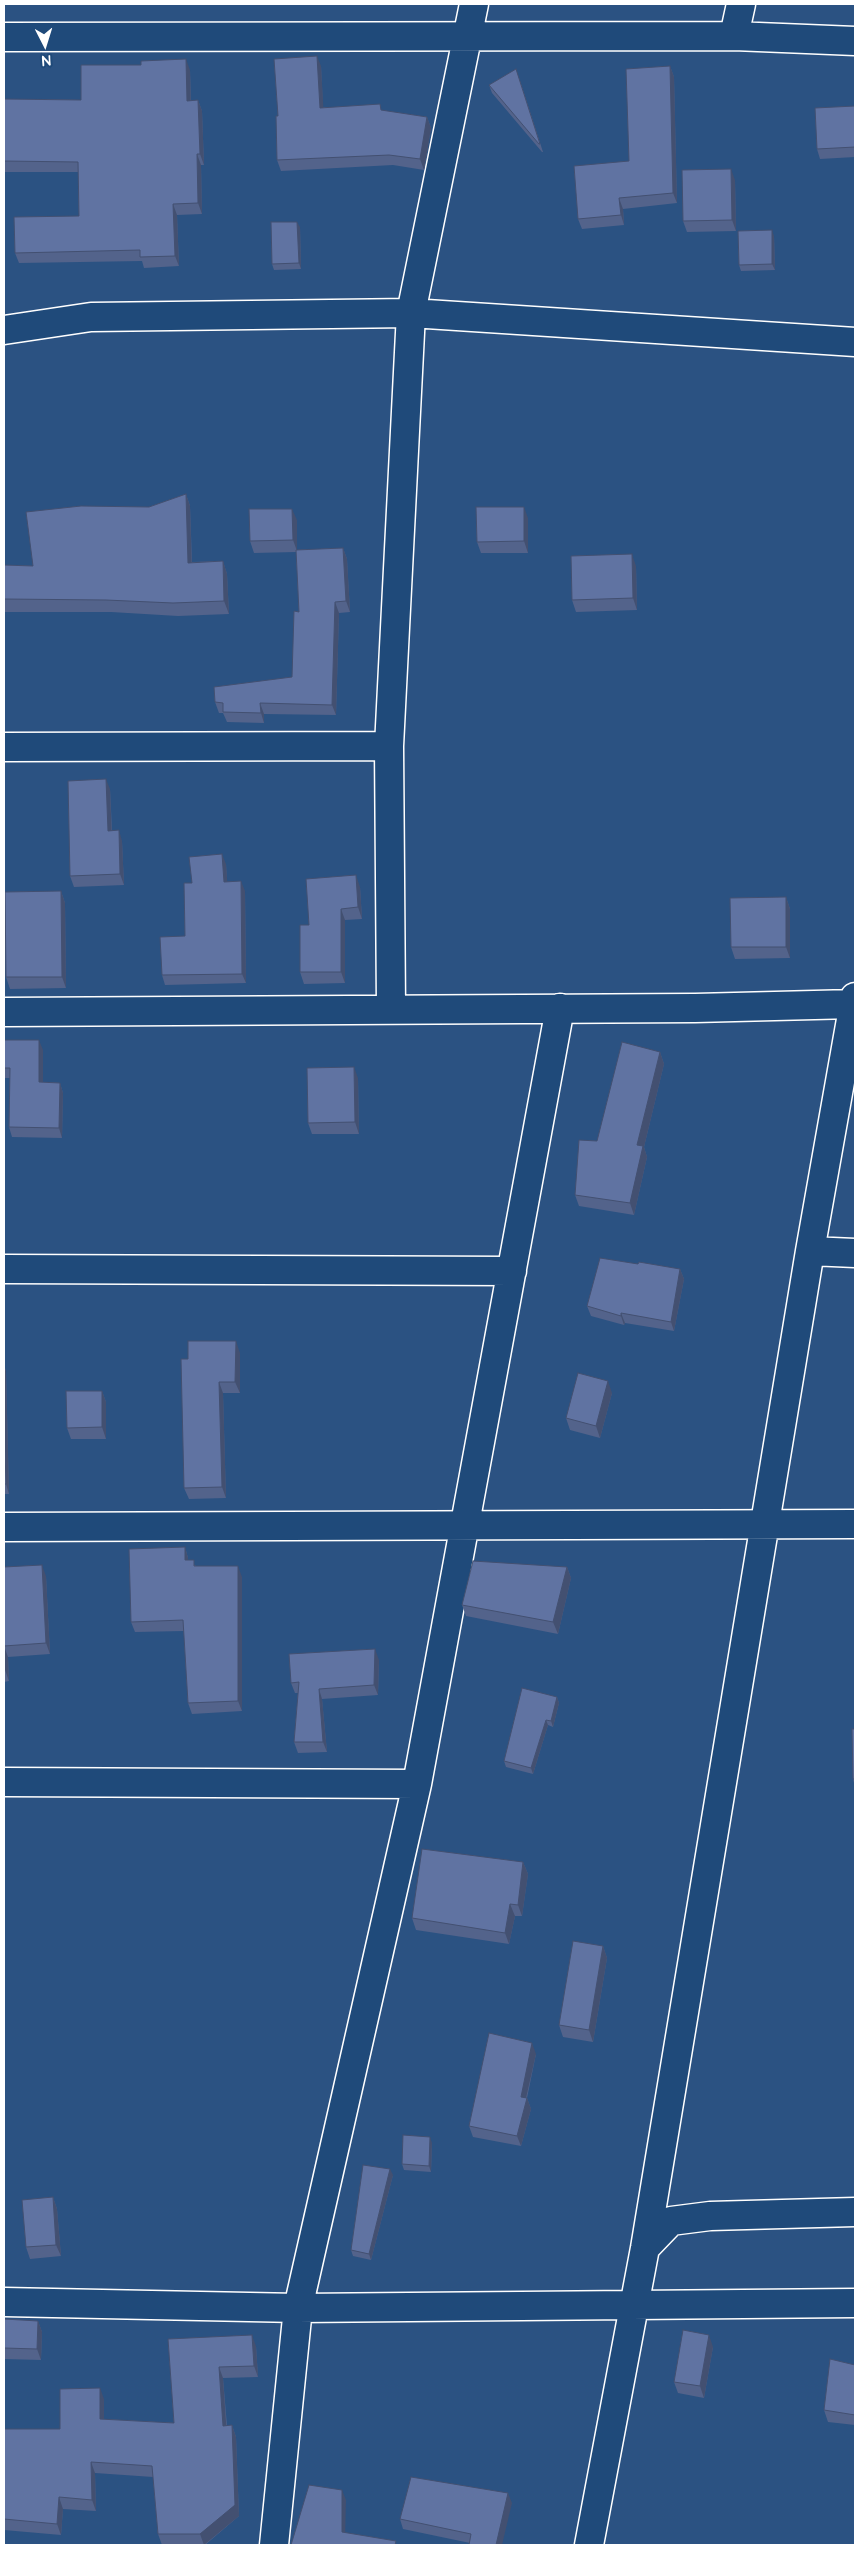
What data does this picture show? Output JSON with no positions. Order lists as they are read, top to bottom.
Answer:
{
  "north": "bottom"
}
